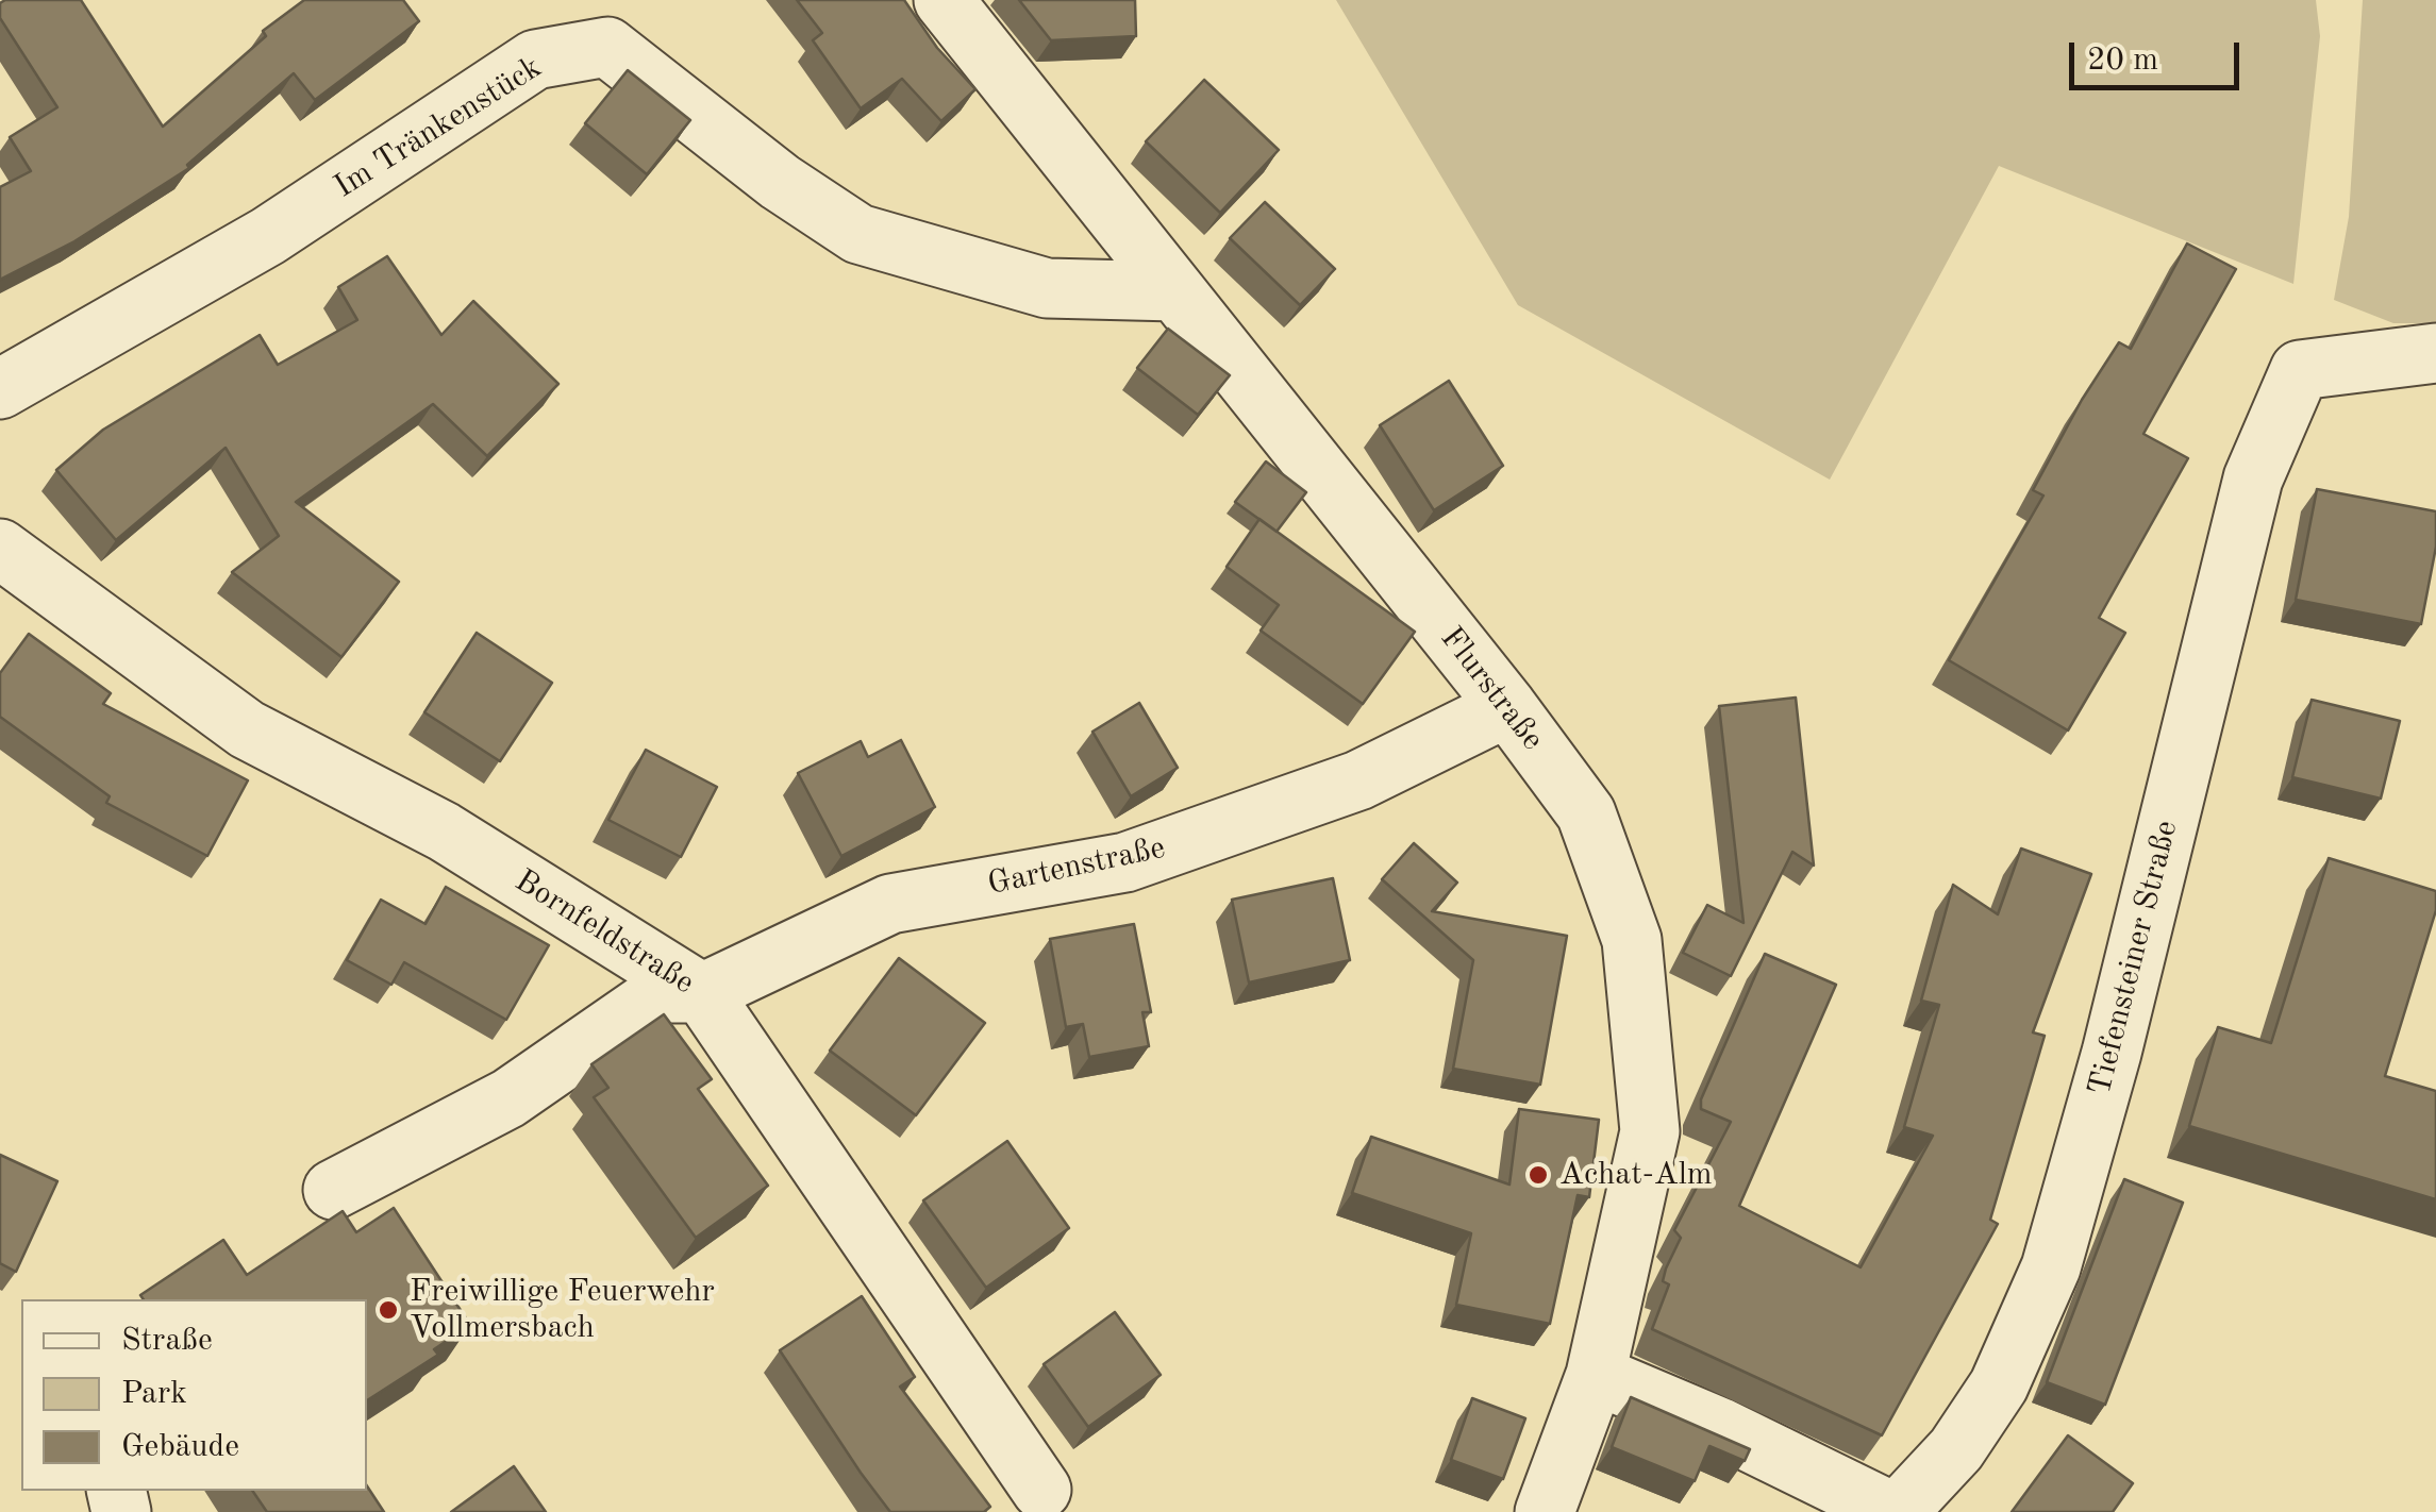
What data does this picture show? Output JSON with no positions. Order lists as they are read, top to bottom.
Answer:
{
  "streets": {
    "street": [
      "Im Tränkenstück",
      "Flurstraße",
      "Gartenstraße",
      "Bornfeldstraße",
      "Tiefensteiner Straße"
    ]
  },
  "crossings": [
    ["Im Tränkenstück", "Flurstraße"],
    ["Flurstraße", "Gartenstraße"],
    ["Gartenstraße", "Bornfeldstraße"]
  ],
  "places": ["Achat-Alm", "Freiwillige Feuerwehr Vollmersbach"],
  "legend": ["Straße", "Park", "Gebäude"],
  "scale_bar": "20 m"
}
